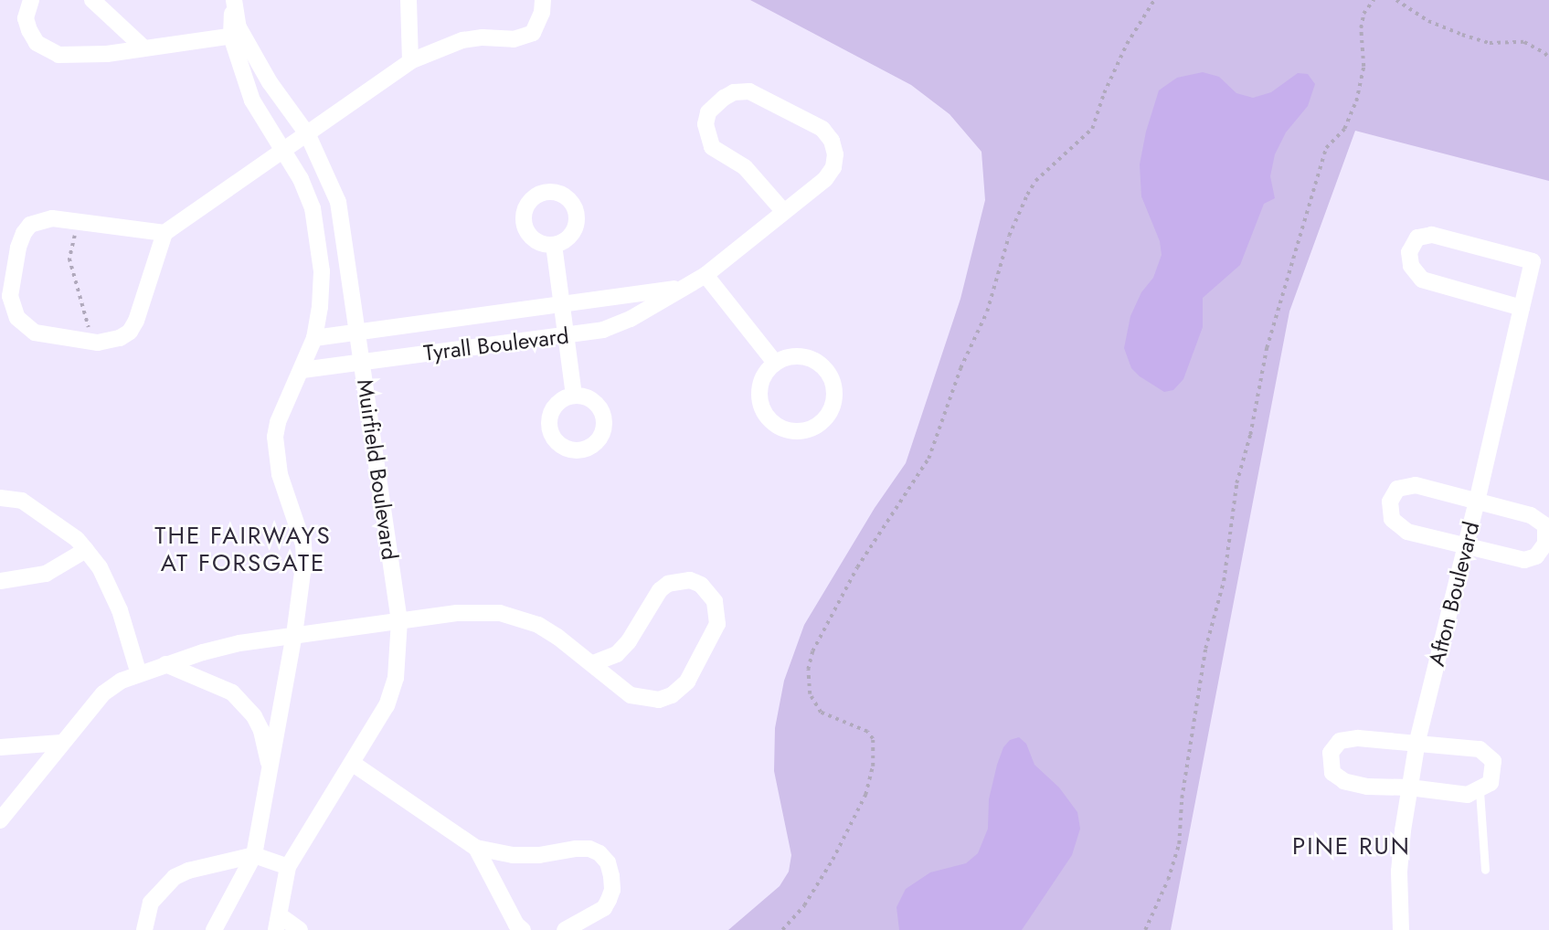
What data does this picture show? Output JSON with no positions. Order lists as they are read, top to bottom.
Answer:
{
  "streets": {
    "street": ["Tyrall Boulevard", "Muirfield Boulevard", "Afton Boulevard"]
  },
  "crossings": [
    ["Tyrall Boulevard", "Muirfield Boulevard"]
  ],
  "districts": ["THE FAIRWAYS AT FORSGATE", "PINE RUN"]
}
